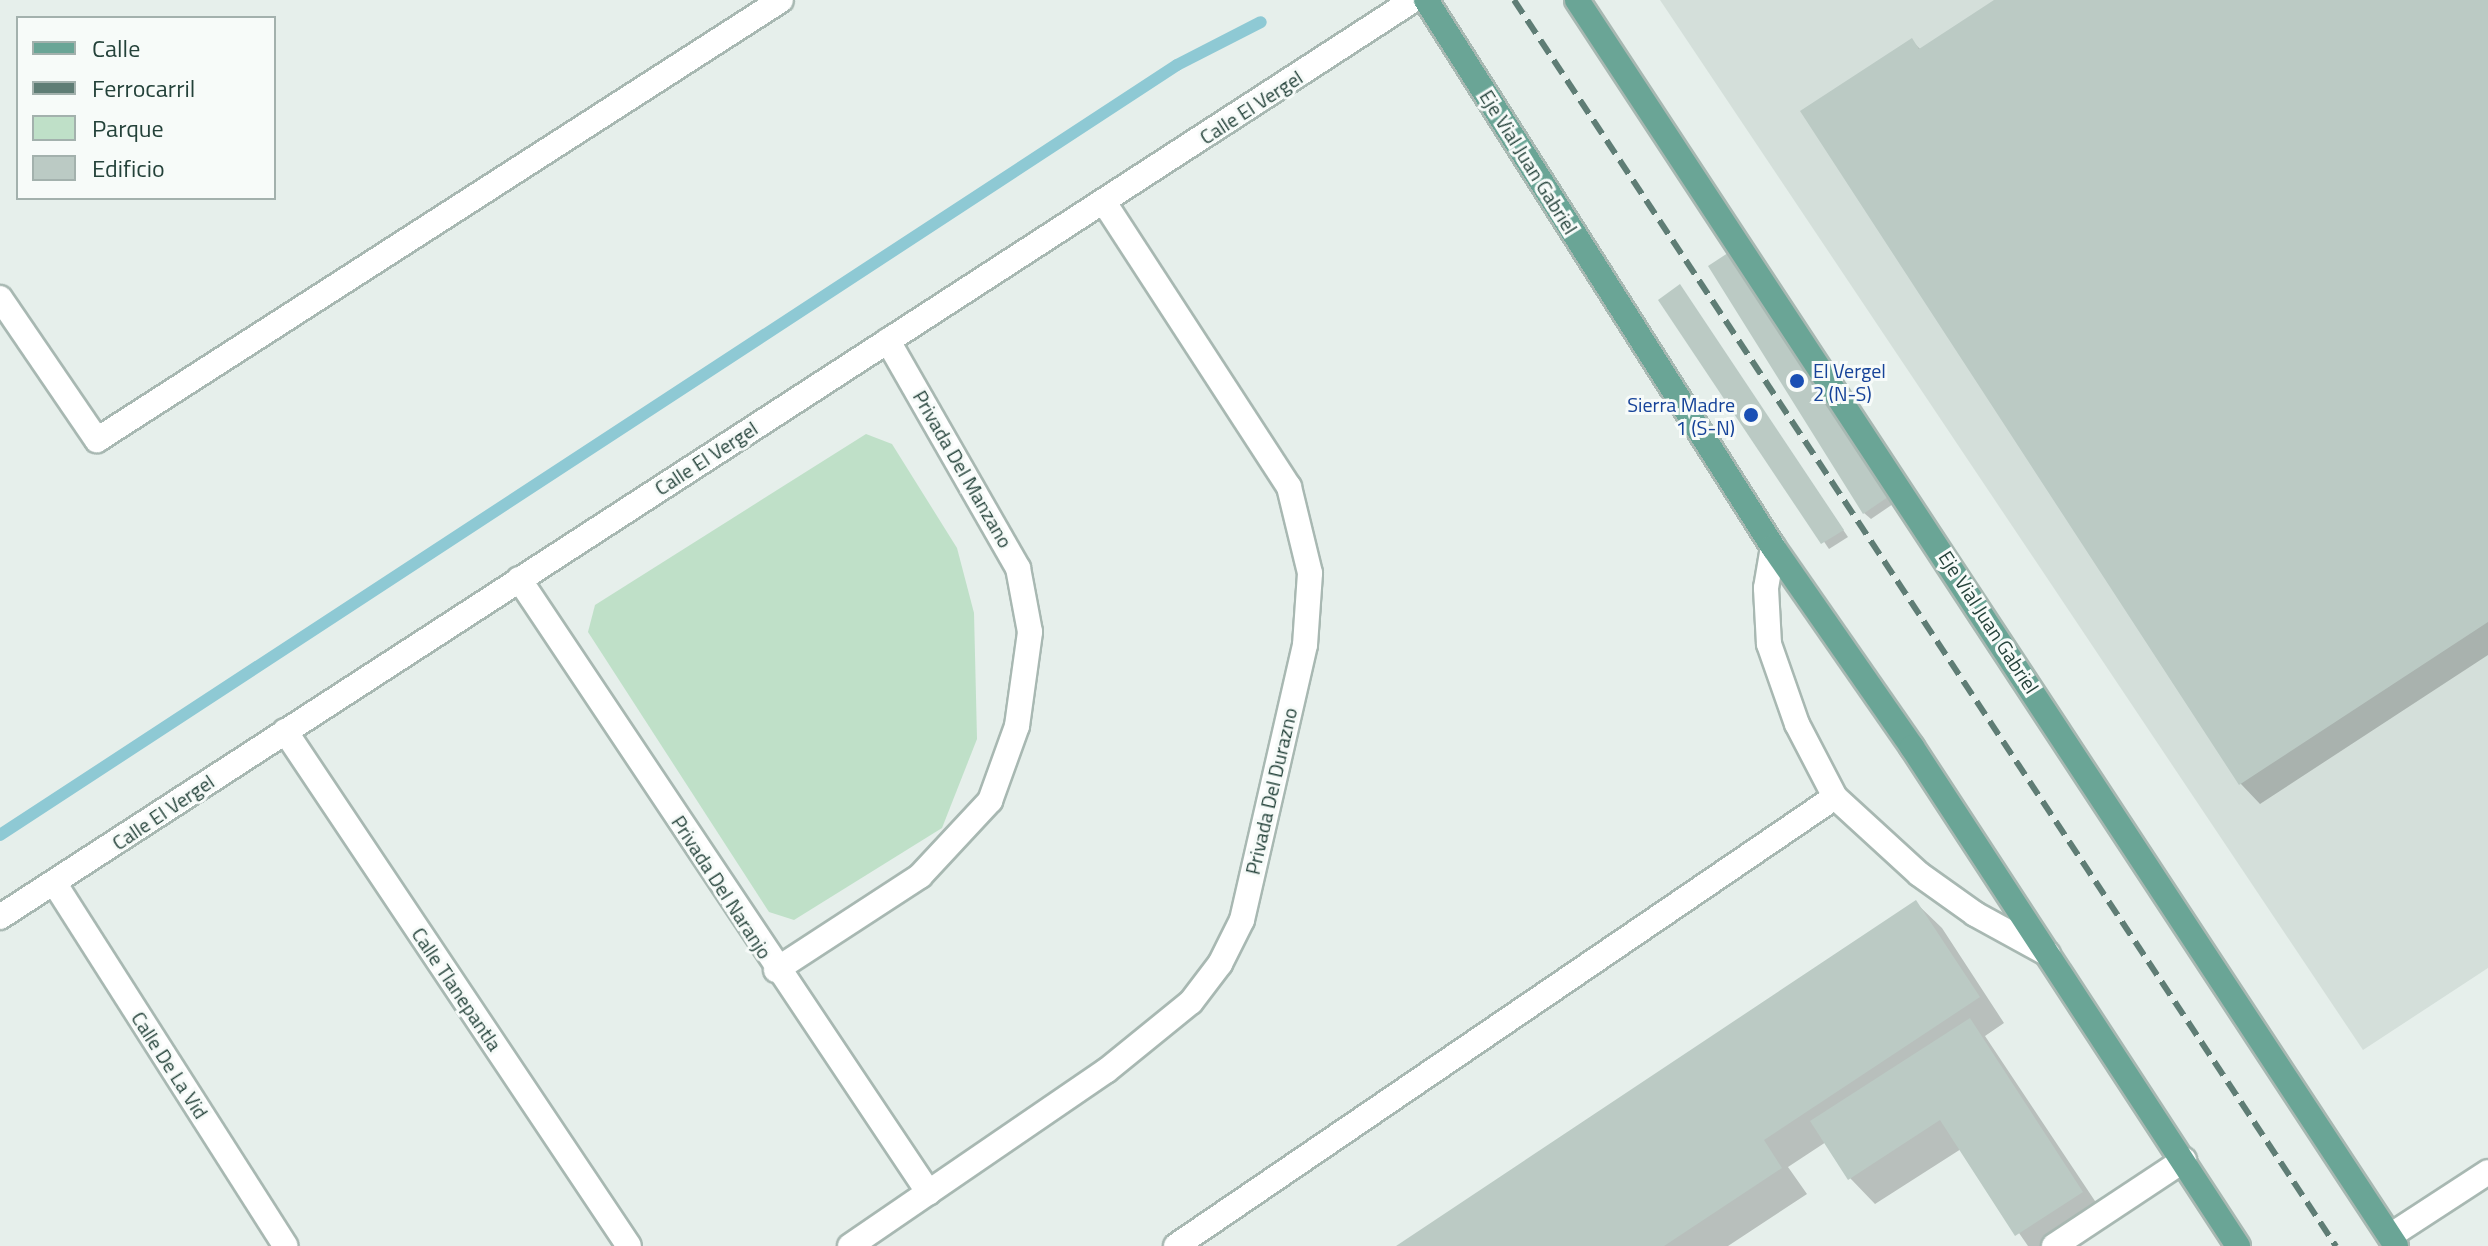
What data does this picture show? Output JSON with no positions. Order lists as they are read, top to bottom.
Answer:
{
  "streets": {
    "main road": ["Eje Vial Juan Gabriel"],
    "street": [
      "Calle El Vergel",
      "Privada Del Manzano",
      "Privada Del Durazno",
      "Privada Del Naranjo",
      "Calle Tlanepantla",
      "Calle De La Vid"
    ]
  },
  "crossings": [
    ["Calle El Vergel", "Privada Del Manzano"],
    ["Calle El Vergel", "Privada Del Durazno"],
    ["Calle El Vergel", "Privada Del Naranjo"],
    ["Calle El Vergel", "Calle Tlanepantla"],
    ["Calle El Vergel", "Calle De La Vid"],
    ["Privada Del Manzano", "Privada Del Naranjo"],
    ["Privada Del Durazno", "Privada Del Naranjo"]
  ],
  "places": ["El Vergel 2 (N-S)", "Sierra Madre 1 (S-N)"],
  "legend": [
    "Calle",
    "Ferrocarril",
    "Parque",
    "Edificio"
  ]
}
